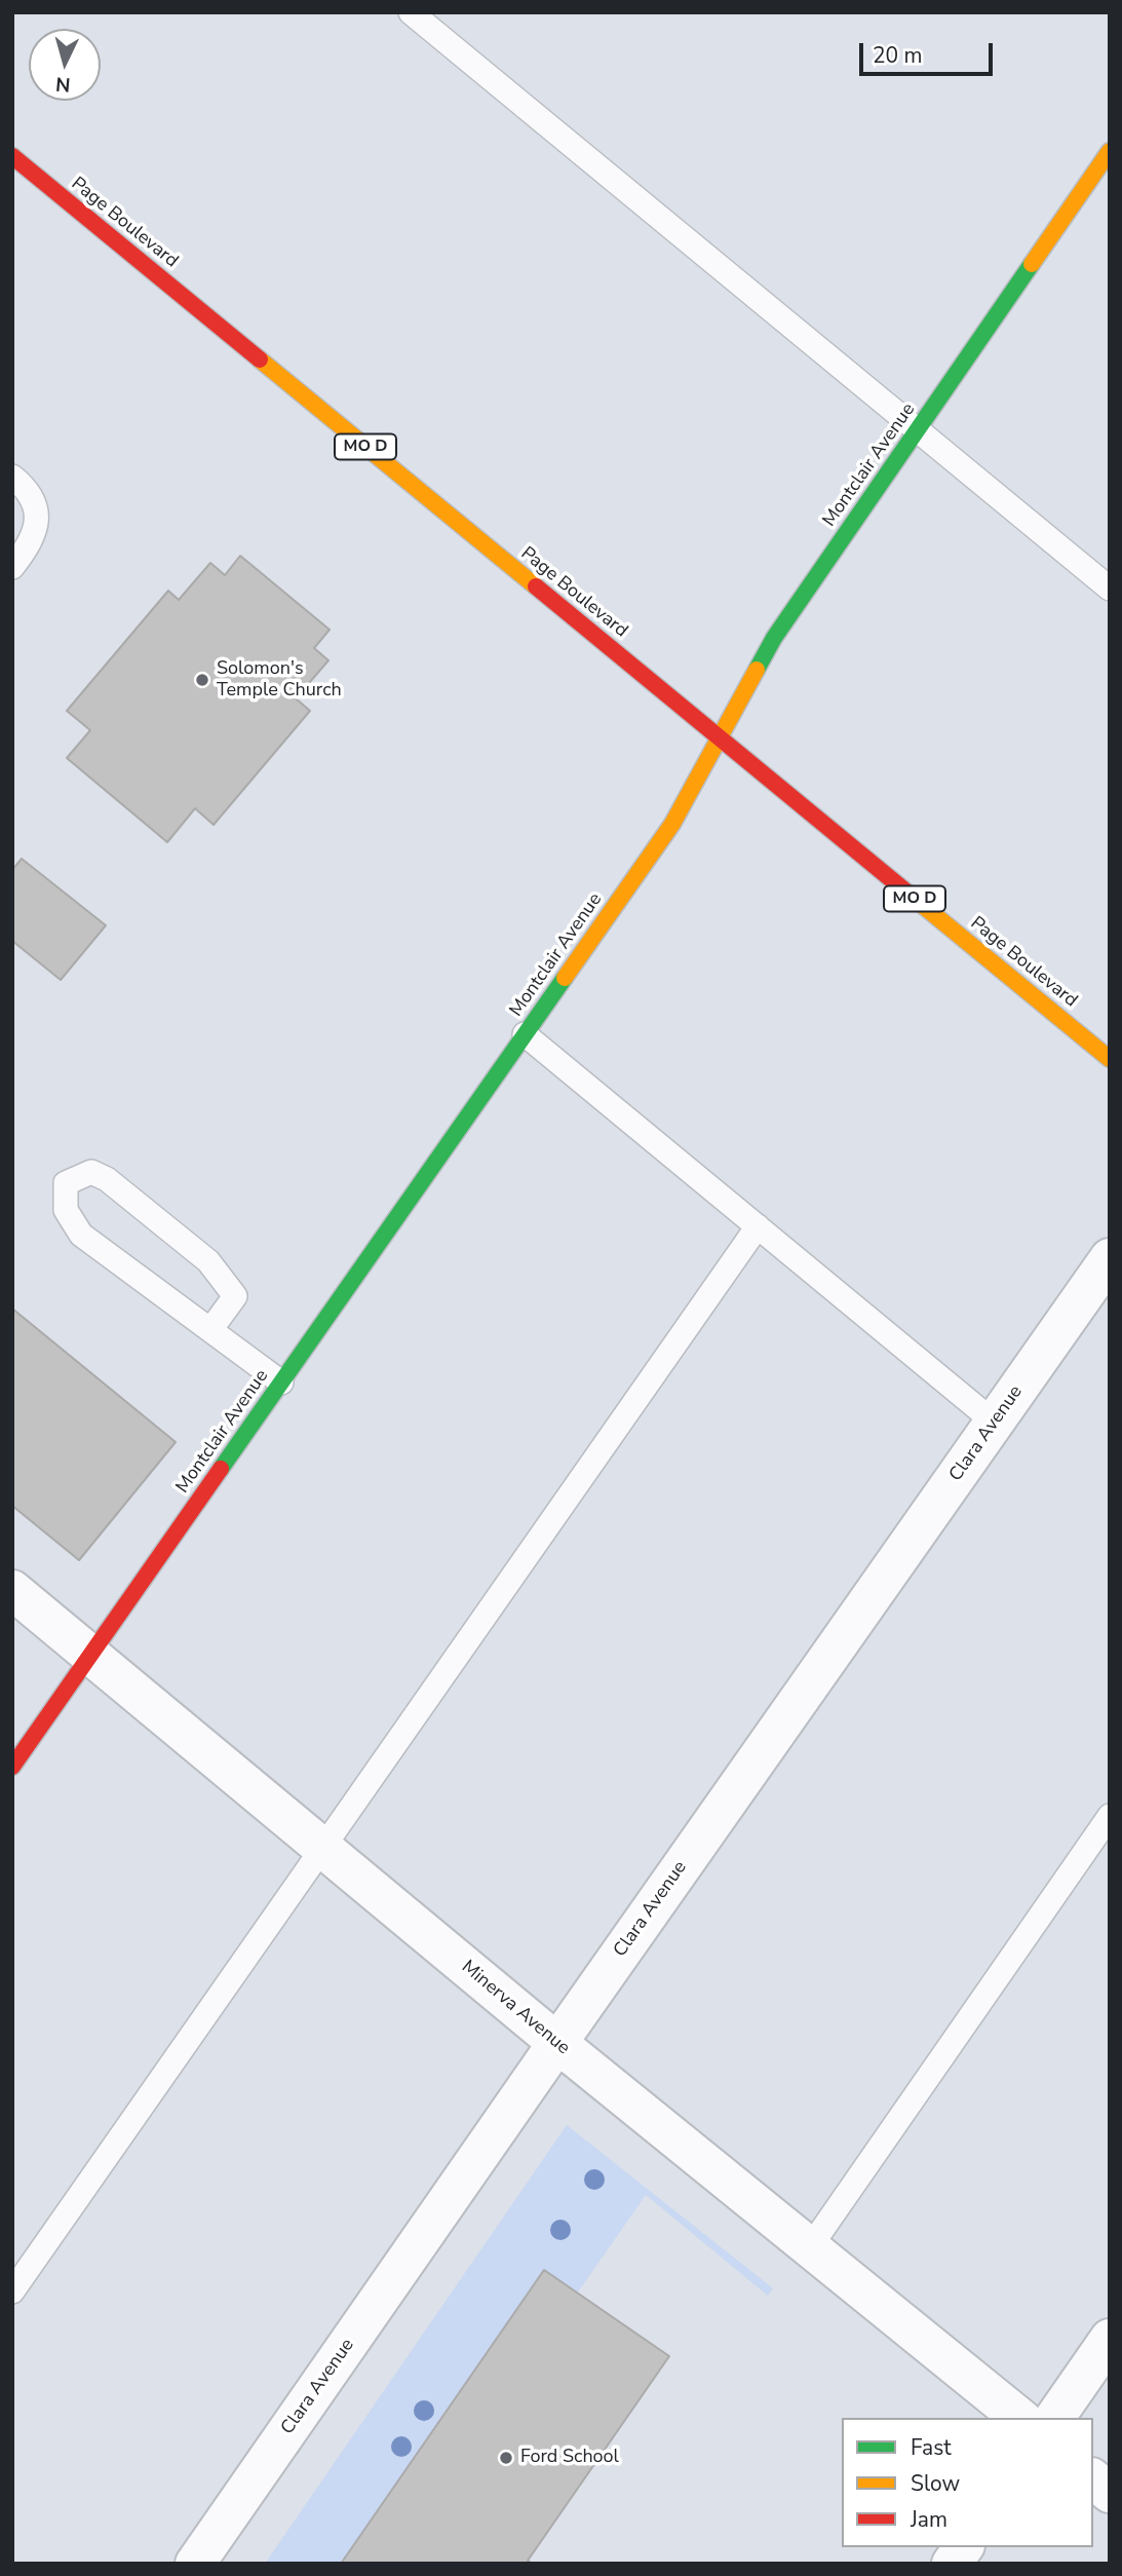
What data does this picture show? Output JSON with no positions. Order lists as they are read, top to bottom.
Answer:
{
  "streets": {
    "street": [
      "Page Boulevard",
      "MO D",
      "Montclair Avenue",
      "Clara Avenue",
      "Minerva Avenue"
    ]
  },
  "crossings": [
    ["Page Boulevard", "Montclair Avenue"],
    ["Montclair Avenue", "Minerva Avenue"],
    ["Clara Avenue", "Minerva Avenue"]
  ],
  "places": ["Solomon's Temple Church", "Ford School"],
  "legend": ["Fast", "Slow", "Jam"],
  "scale_bar": "20 m",
  "north": "bottom"
}
